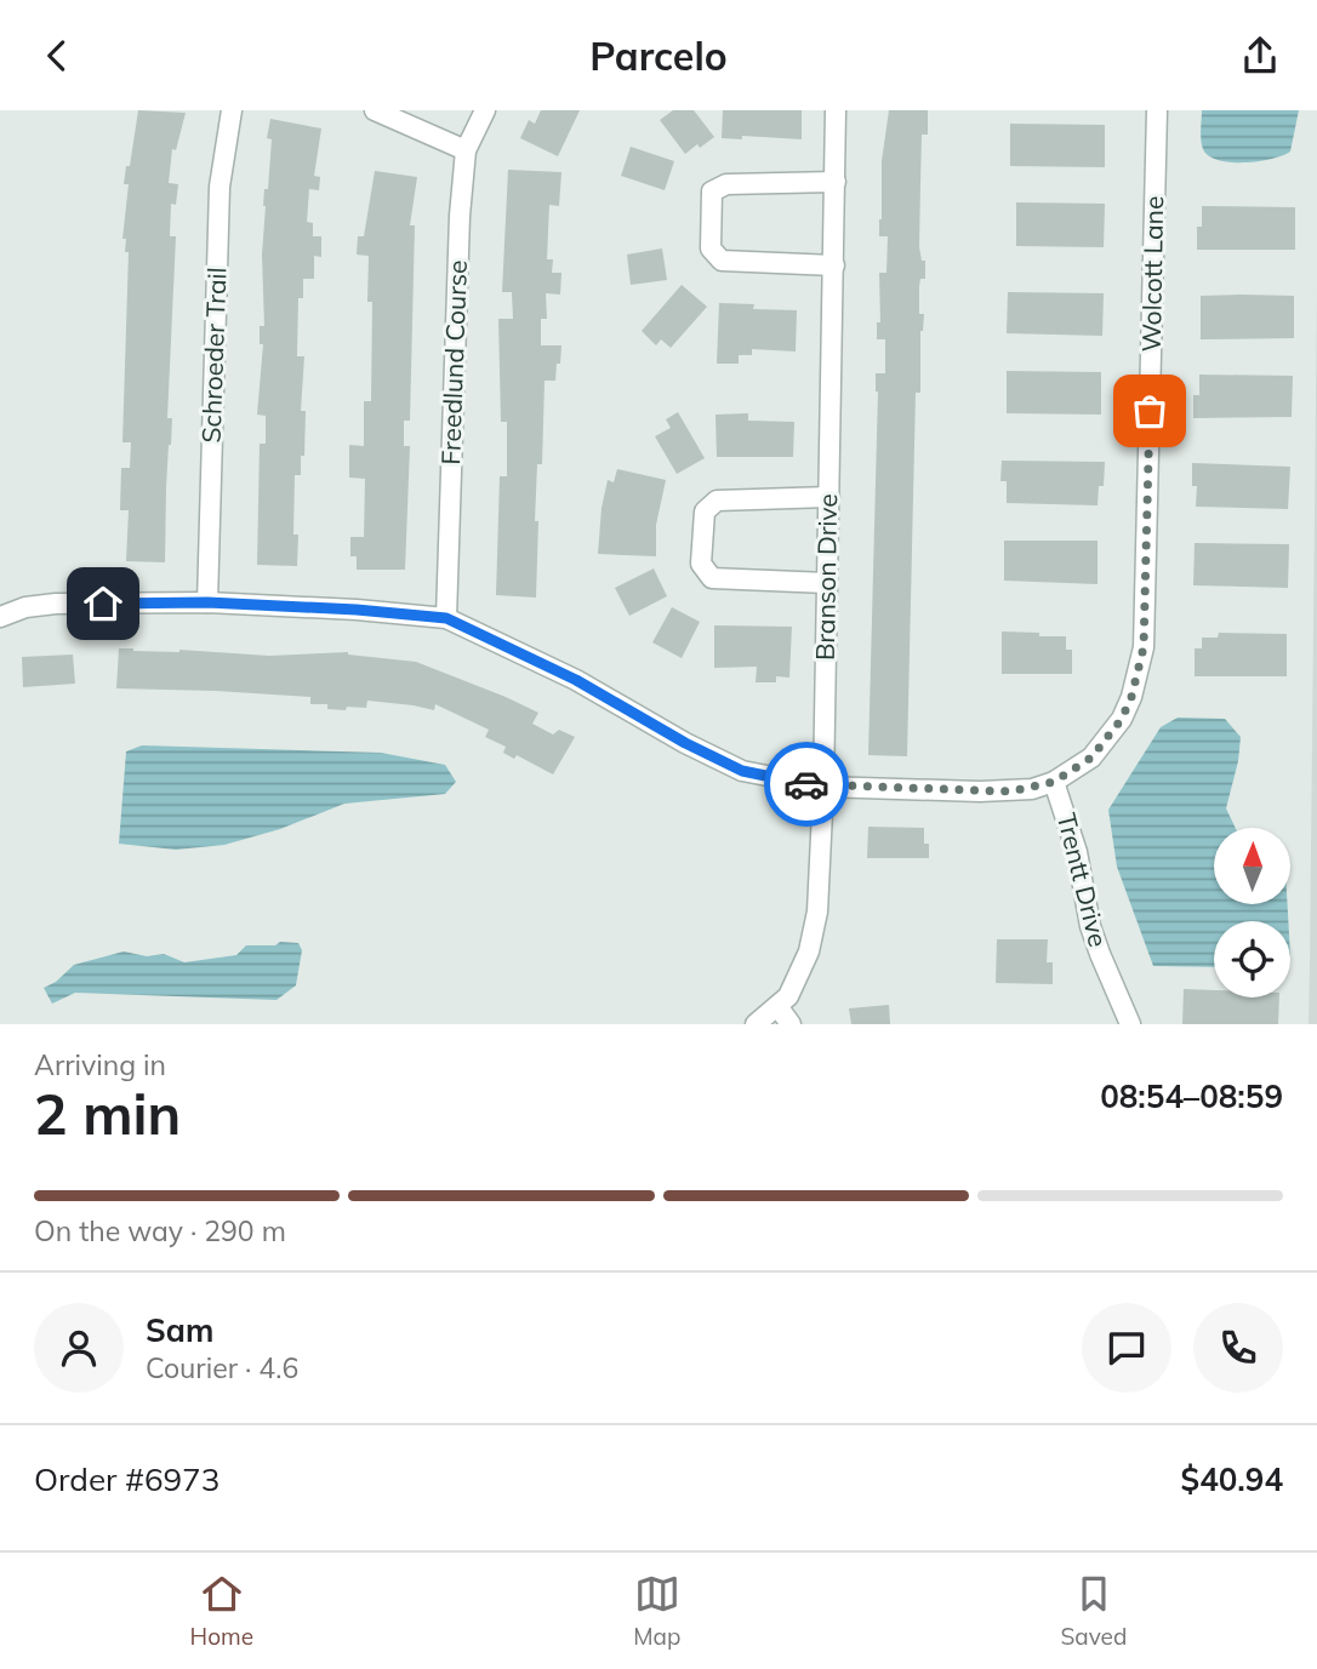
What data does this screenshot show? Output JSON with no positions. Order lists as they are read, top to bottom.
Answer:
{
  "streets": {
    "street": [
      "Wolcott Lane",
      "Schroeder Trail",
      "Freedlund Course",
      "Branson Drive",
      "Trentt Drive"
    ]
  },
  "crossings": [
    ["Wolcott Lane", "Freedlund Course"],
    ["Wolcott Lane", "Branson Drive"],
    ["Wolcott Lane", "Trentt Drive"]
  ],
  "north": "top",
  "page": {
    "header": "Parcelo",
    "heading": ["2 min", "Arriving in", "08:54–08:59"],
    "panel": [
      "Sam",
      "Courier · 4.6",
      "Order #6973",
      "$40.94"
    ],
    "bar": "On the way · 290 m",
    "tabs": ["Home", "Map", "Saved"]
  }
}
